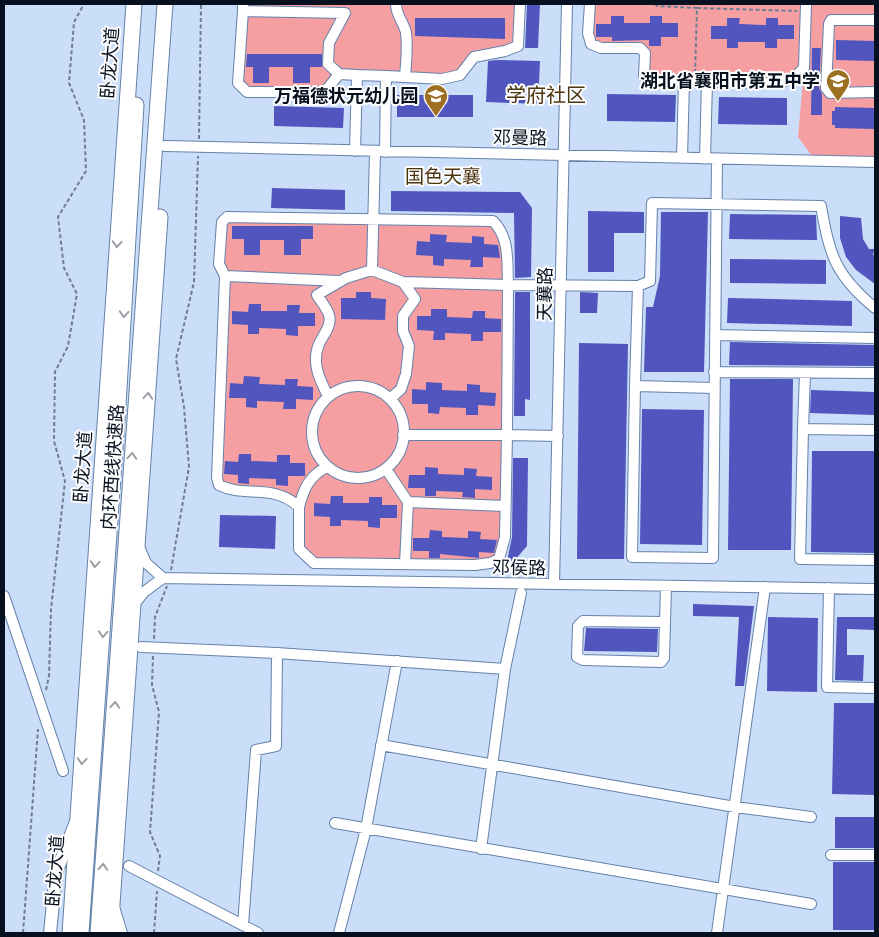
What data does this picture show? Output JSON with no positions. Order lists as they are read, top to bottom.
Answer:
{
  "streets": {
    "highway": ["卧龙大道", "内环西线快速路"],
    "street": ["邓曼路", "天襄路", "邓侯路"]
  },
  "crossings": [
    ["邓曼路", "天襄路"],
    ["天襄路", "邓侯路"]
  ],
  "districts": ["学府社区", "国色天襄"],
  "places": {
    "school or university": ["湖北省襄阳市第五中学", "万福德状元幼儿园"]
  }
}
